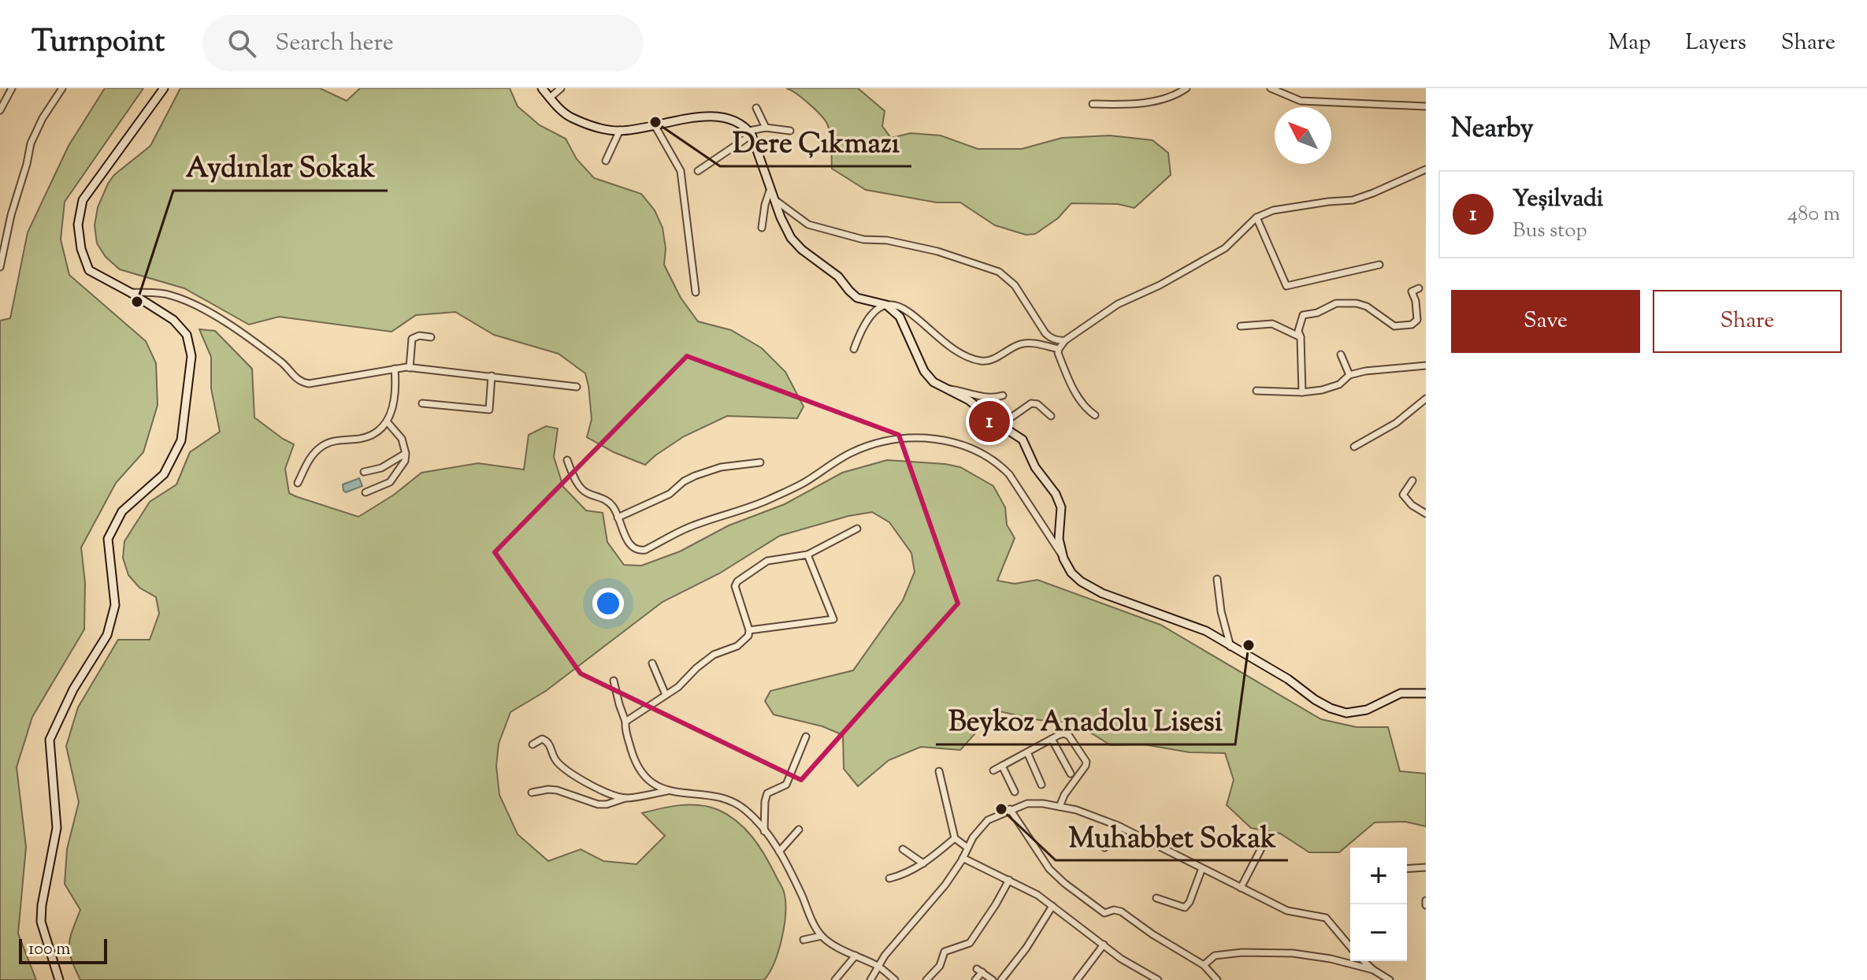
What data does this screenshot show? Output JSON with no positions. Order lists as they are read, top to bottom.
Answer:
{
  "places": [
    "Dere Çıkmazı",
    "Aydınlar Sokak",
    "Beykoz Anadolu Lisesi",
    "Muhabbet Sokak"
  ],
  "scale_bar": "100 m",
  "north": "top left",
  "page": {
    "header": "Turnpoint",
    "search": "Search here",
    "nav": ["Map", "Layers", "Share"],
    "heading": "Nearby",
    "list": [
      {
        "mark": "1",
        "name": "Yeşilvadi",
        "note": "Bus stop",
        "value": "480 m"
      }
    ],
    "buttons": ["Save", "Share"],
    "pins": "1",
    "map_buttons": ["+", "−"],
    "scale": "100 m"
  }
}
